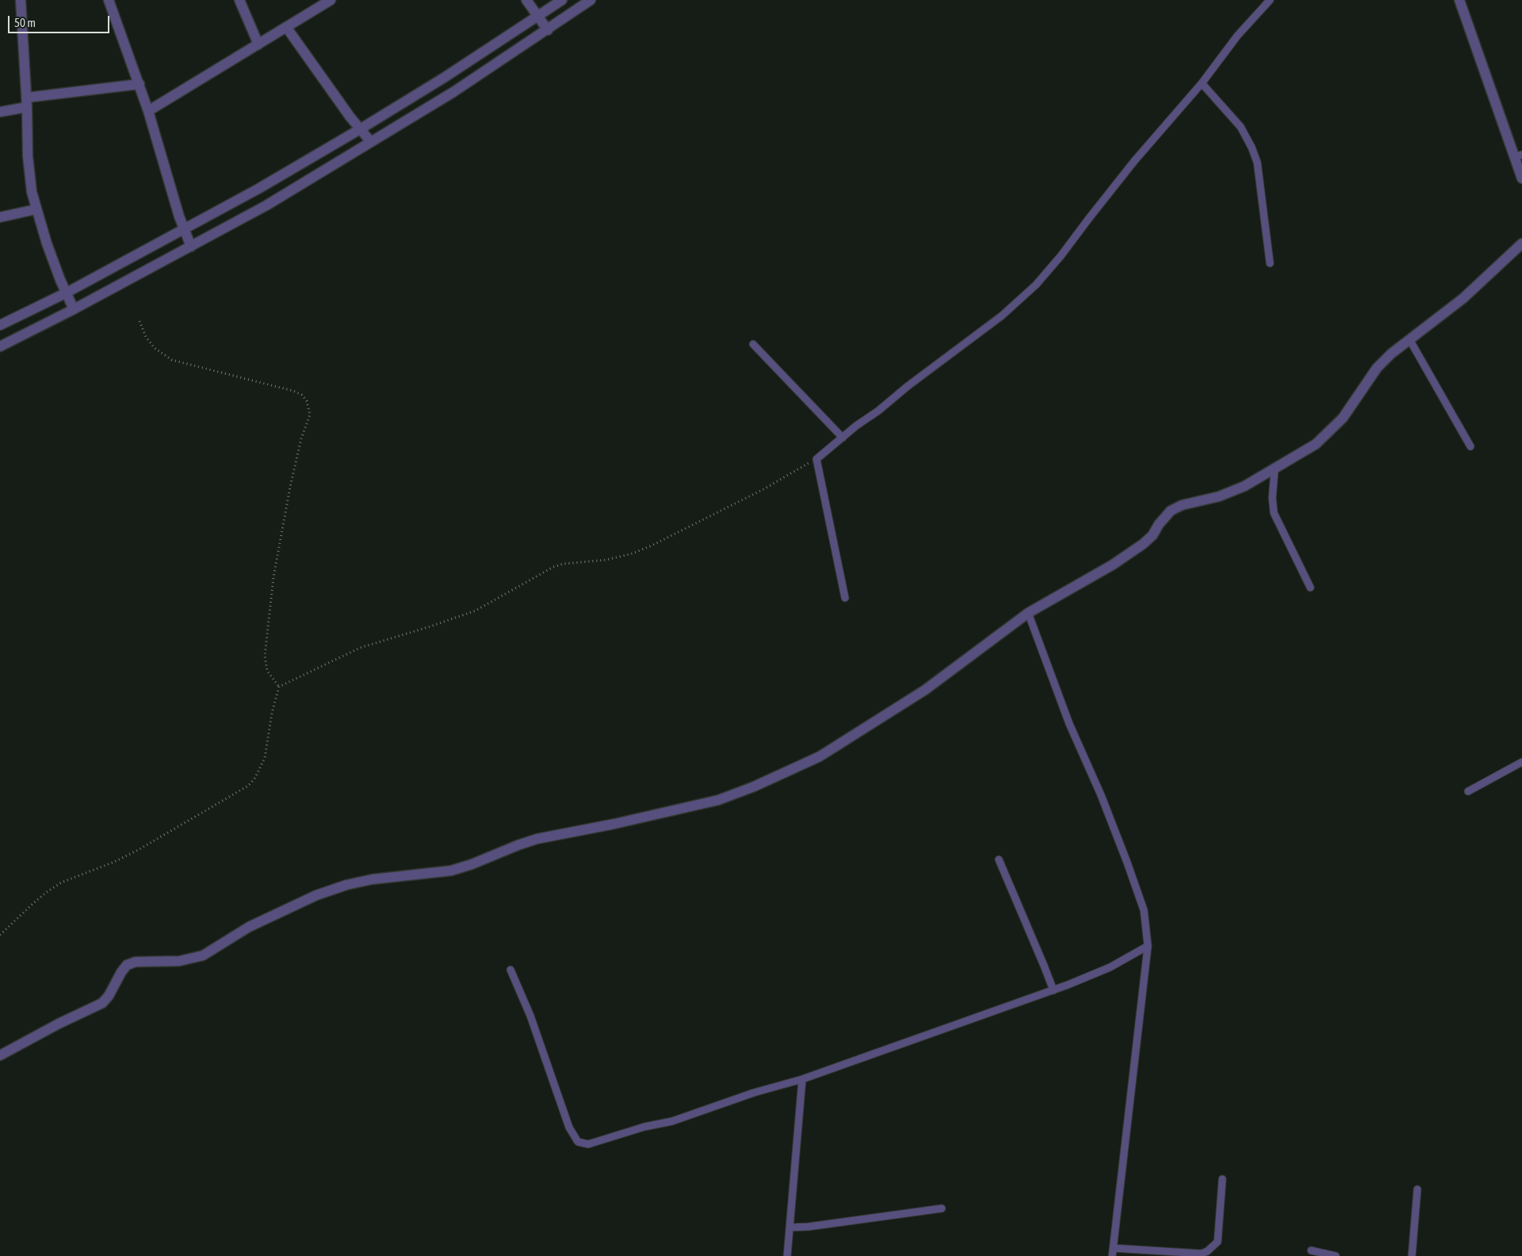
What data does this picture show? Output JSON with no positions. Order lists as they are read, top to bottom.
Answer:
{
  "scale_bar": "50 m"
}
